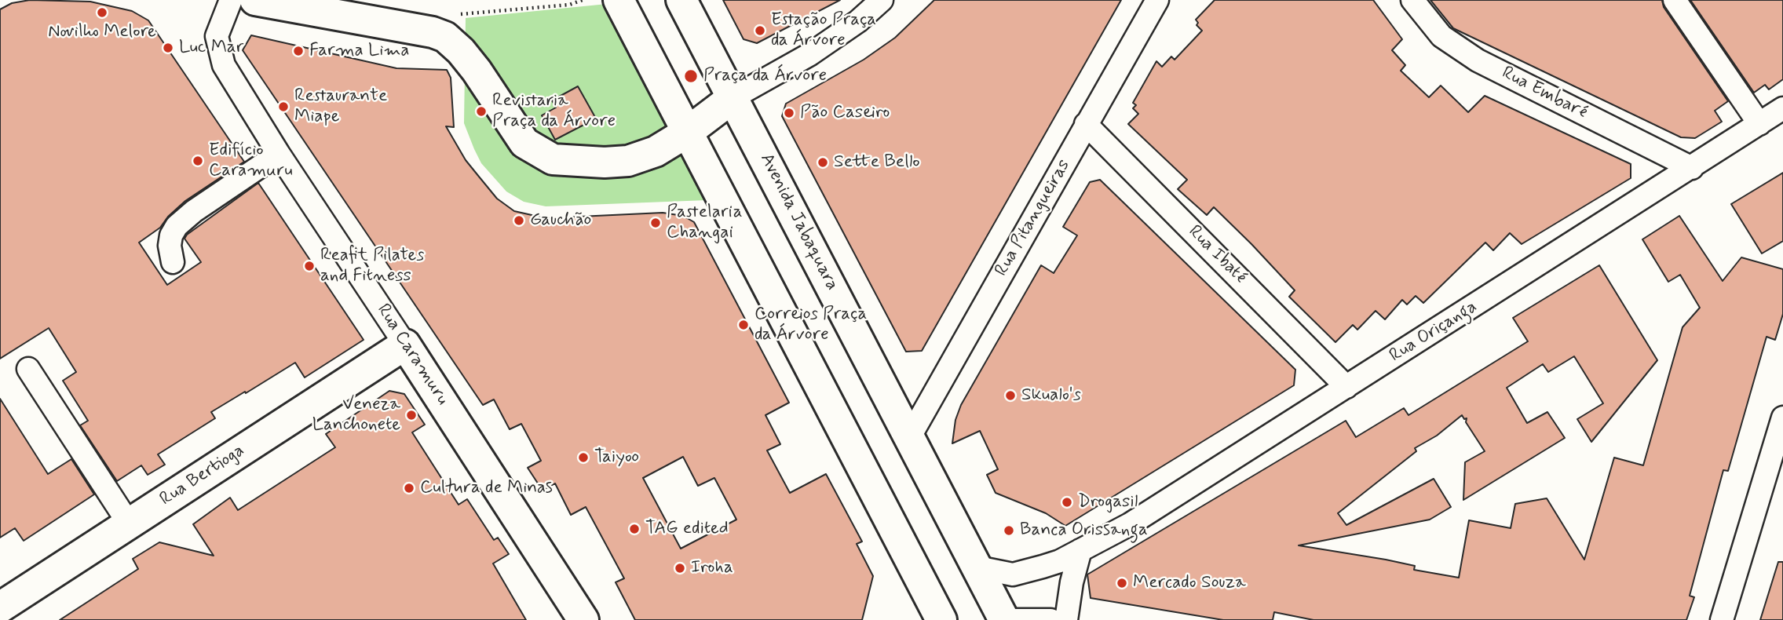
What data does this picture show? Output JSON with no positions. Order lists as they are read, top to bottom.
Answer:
{
  "streets": {
    "main road": ["Avenida Jabaquara", "Rua Caramuru", "Rua Bertioga"],
    "street": [
      "Rua Embaré",
      "Rua Pitangueiras",
      "Rua Ibaté",
      "Rua Oriçanga"
    ]
  },
  "crossings": [
    ["Rua Embaré", "Rua Oriçanga"],
    ["Rua Pitangueiras", "Avenida Jabaquara"],
    ["Rua Pitangueiras", "Rua Ibaté"],
    ["Avenida Jabaquara", "Rua Oriçanga"],
    ["Rua Ibaté", "Rua Oriçanga"],
    ["Rua Caramuru", "Rua Bertioga"]
  ],
  "places": [
    "Novilho Melore",
    "Estação Praça da Árvore",
    "Luc Mar",
    "Farma Lima",
    "Praça da Árvore",
    "Restaurante Miape",
    "Revistaria Praça da Árvore",
    "Pão Caseiro",
    "Edifício Caramuru",
    "Sette Bello",
    "Gauchão",
    "Pastelaria Changai",
    "Reafit Pilates and Fitness",
    "Correios Praça da Árvore",
    "Skualo's",
    "Veneza Lanchonete",
    "Taiyoo",
    "Cultura de Minas",
    "Drogasil",
    "TAG edited",
    "Banca Orissanga",
    "Iroha",
    "Mercado Souza"
  ]
}
